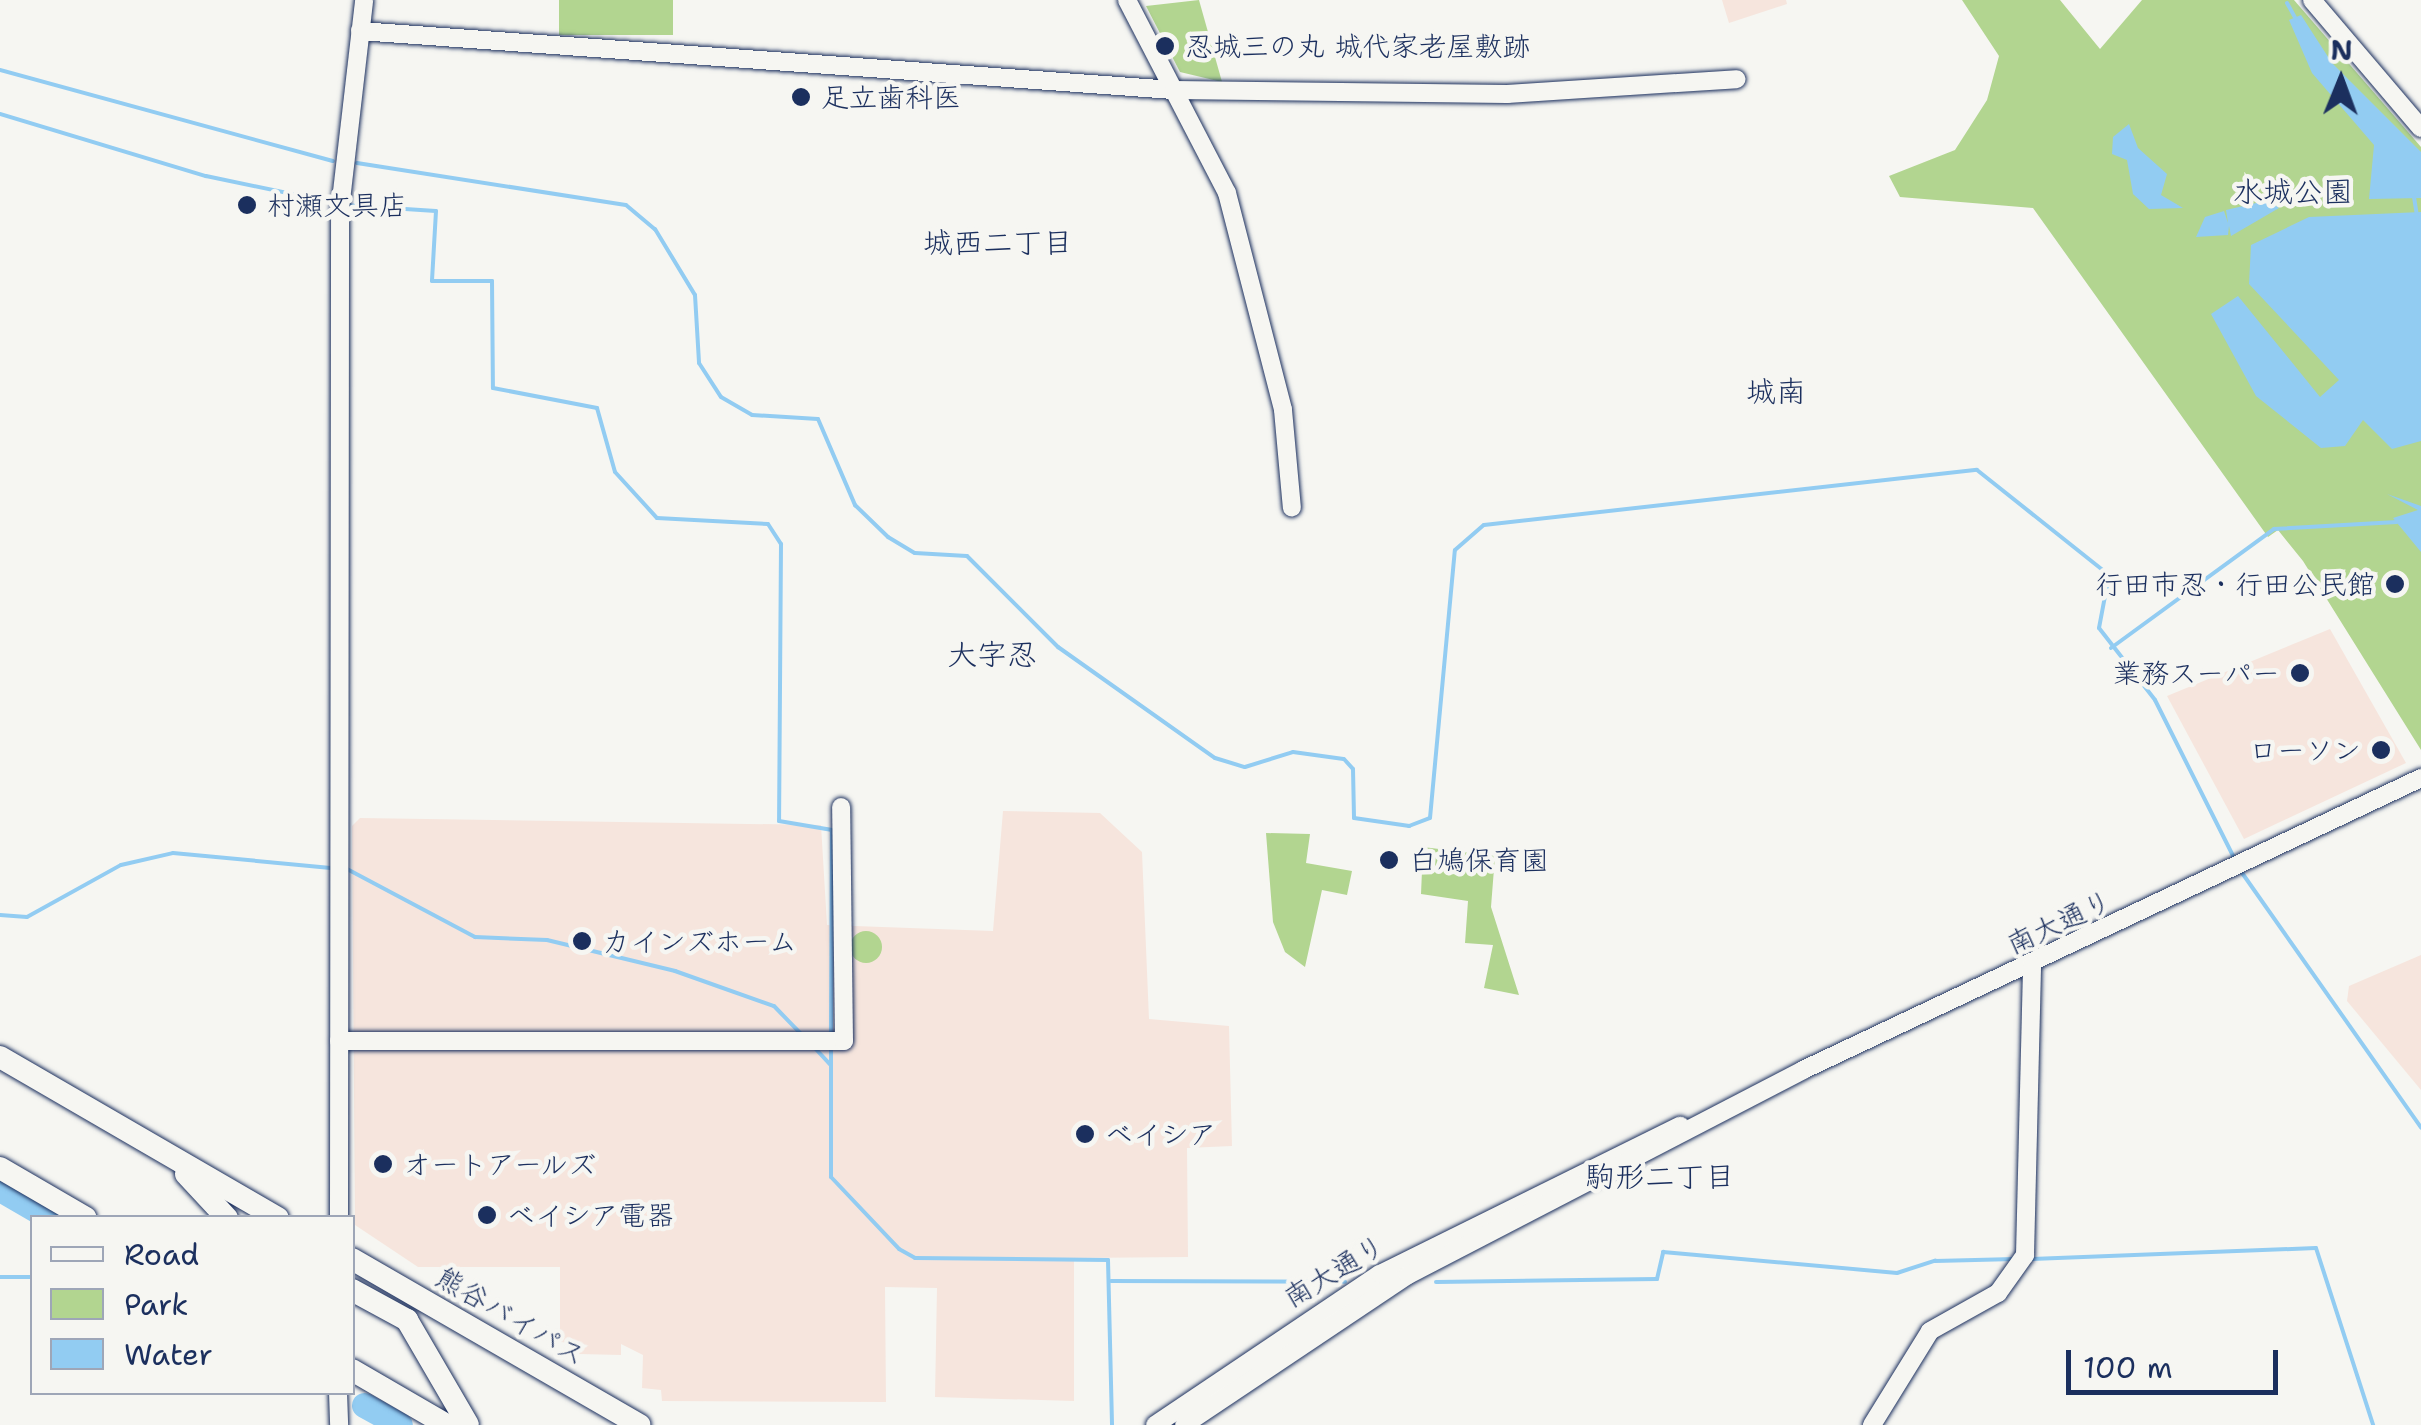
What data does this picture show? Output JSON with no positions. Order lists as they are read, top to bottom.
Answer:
{
  "streets": {
    "highway": ["熊谷バイパス"],
    "street": ["南大通り"]
  },
  "districts": [
    "水城公園",
    "城西二丁目",
    "城南",
    "大字忍",
    "駒形二丁目"
  ],
  "places": [
    "忍城三の丸 城代家老屋敷跡",
    "足立歯科医",
    "村瀬文具店",
    "行田市忍・行田公民館",
    "業務スーパー",
    "ローソン",
    "白鳩保育園",
    "カインズホーム",
    "ベイシア",
    "オートアールズ",
    "ベイシア電器"
  ],
  "legend": ["Road", "Park", "Water"],
  "scale_bar": "100 m",
  "north": "top"
}
